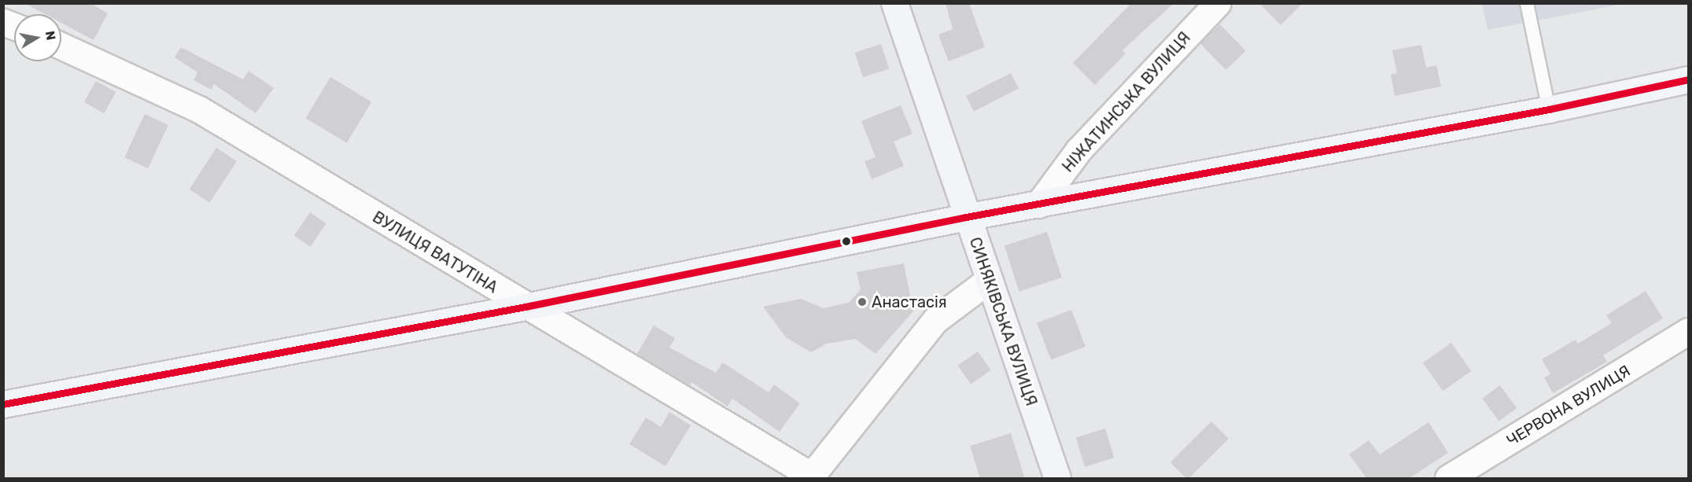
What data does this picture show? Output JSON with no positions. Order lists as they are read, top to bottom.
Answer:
{
  "streets": {
    "street": [
      "НІЖАТИНСЬКА ВУЛИЦЯ",
      "ВУЛИЦЯ ВАТУТІНА",
      "СИНЯКІВСЬКА ВУЛИЦЯ",
      "ЧЕРВОНА ВУЛИЦЯ"
    ]
  },
  "places": ["Анастасія"],
  "north": "right"
}
